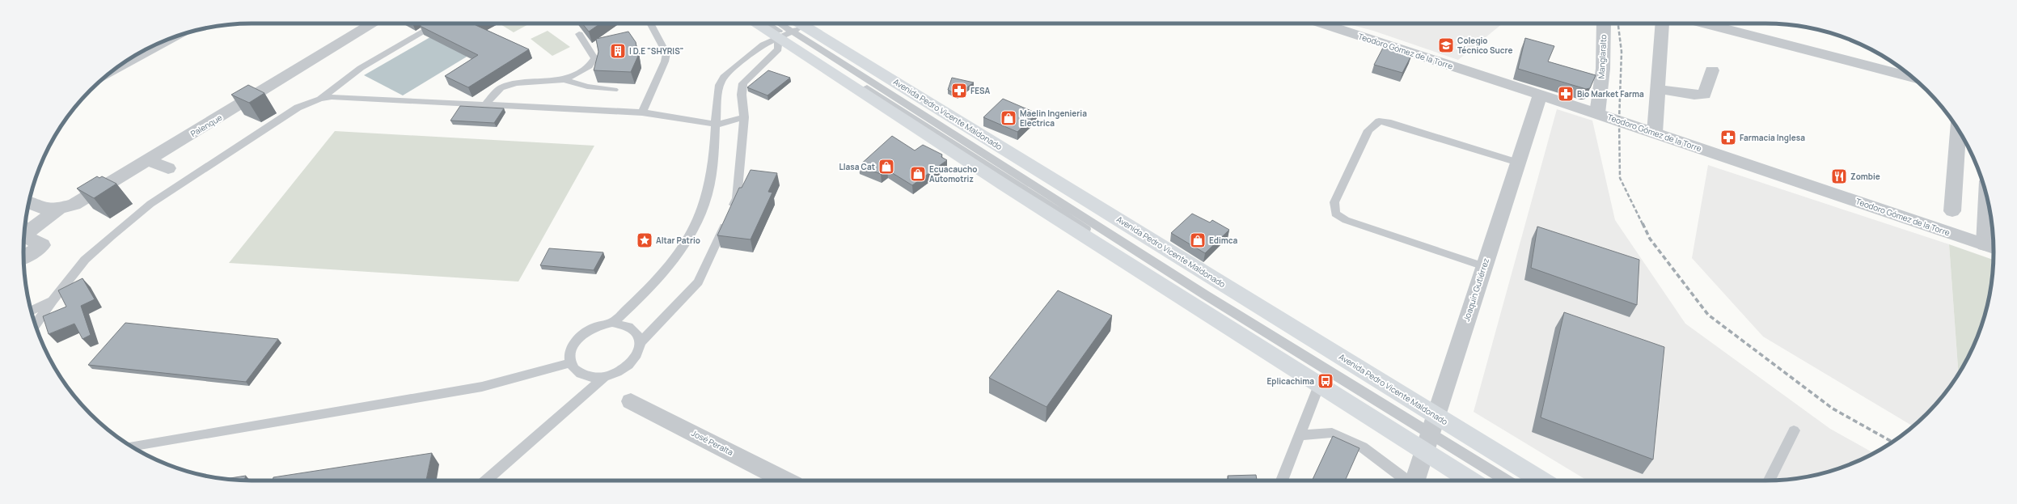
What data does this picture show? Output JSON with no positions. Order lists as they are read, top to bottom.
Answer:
{
  "streets": {
    "main road": ["Avenida Pedro Vicente Maldonado"],
    "street": [
      "Teodoro Gómez de la Torre",
      "Manglaralto",
      "Palenque",
      "Joaquín Gutiérrez",
      "José Peralta"
    ]
  },
  "crossings": [
    ["Teodoro Gómez de la Torre", "Manglaralto"],
    ["Teodoro Gómez de la Torre", "Joaquín Gutiérrez"],
    ["Avenida Pedro Vicente Maldonado", "Joaquín Gutiérrez"]
  ],
  "places": {
    "school or university": ["Colegio Técnico Sucre"],
    "building": ["I D.E \"SHYRIS\""],
    "pharmacy": ["FESA", "Bio Market Farma", "Farmacia Inglesa"],
    "shop": [
      "Maelin Ingenieria Electrica",
      "Llasa Cat",
      "Ecuacaucho Automotriz",
      "Edimca"
    ],
    "restaurant": ["Zombie"],
    "place": ["Altar Patrio"],
    "bus stop": ["Eplicachima"]
  }
}
